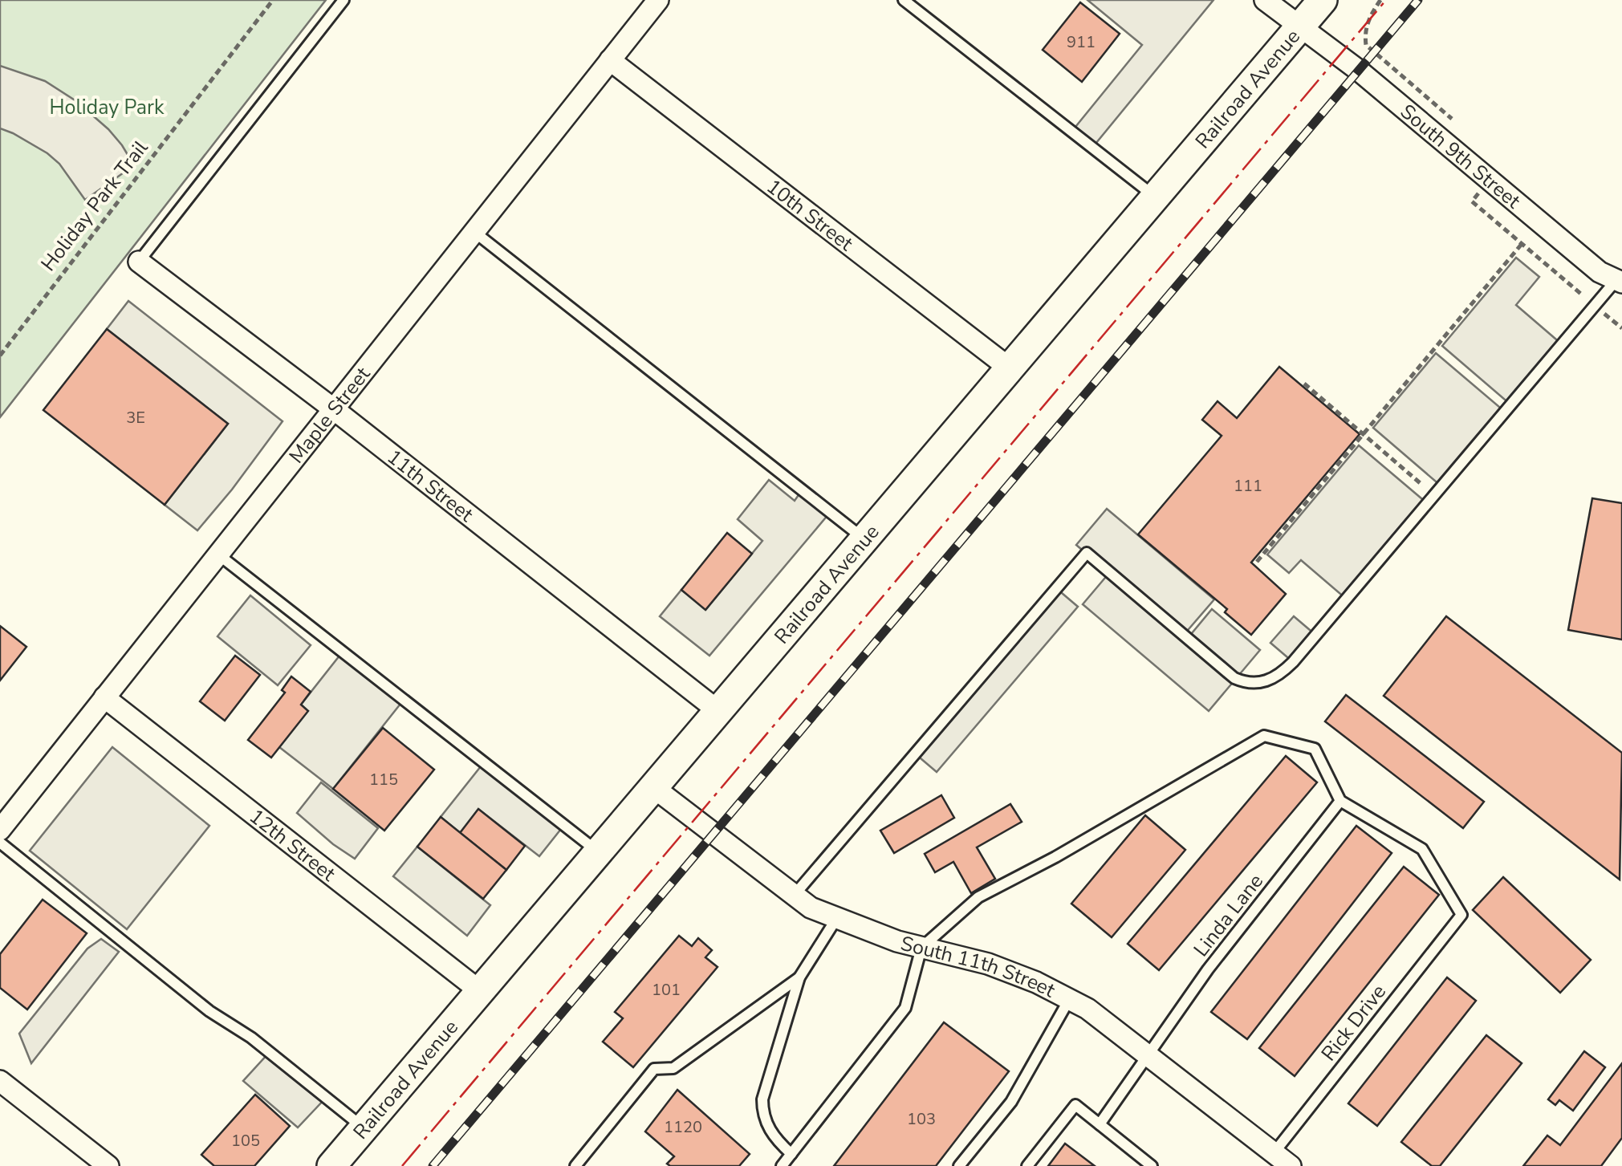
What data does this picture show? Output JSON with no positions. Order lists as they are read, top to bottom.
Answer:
{
  "streets": {
    "main road": ["Railroad Avenue"],
    "street": [
      "South 9th Street",
      "10th Street",
      "Maple Street",
      "11th Street",
      "12th Street",
      "South 11th Street"
    ],
    "lane": ["Linda Lane", "Rick Drive"],
    "path": ["Holiday Park Trail"]
  },
  "crossings": [
    ["Railroad Avenue", "South 9th Street"],
    ["Railroad Avenue", "10th Street"],
    ["Railroad Avenue", "11th Street"],
    ["Railroad Avenue", "12th Street"],
    ["Railroad Avenue", "South 11th Street"],
    ["10th Street", "Maple Street"],
    ["Maple Street", "11th Street"],
    ["Maple Street", "12th Street"],
    ["Linda Lane", "South 11th Street"],
    ["Linda Lane", "Rick Drive"],
    ["South 11th Street", "Rick Drive"]
  ],
  "parks": ["Holiday Park"],
  "house_numbers": [
    "911",
    "3E",
    "111",
    "115",
    "101",
    "103",
    "1120",
    "105"
  ]
}
